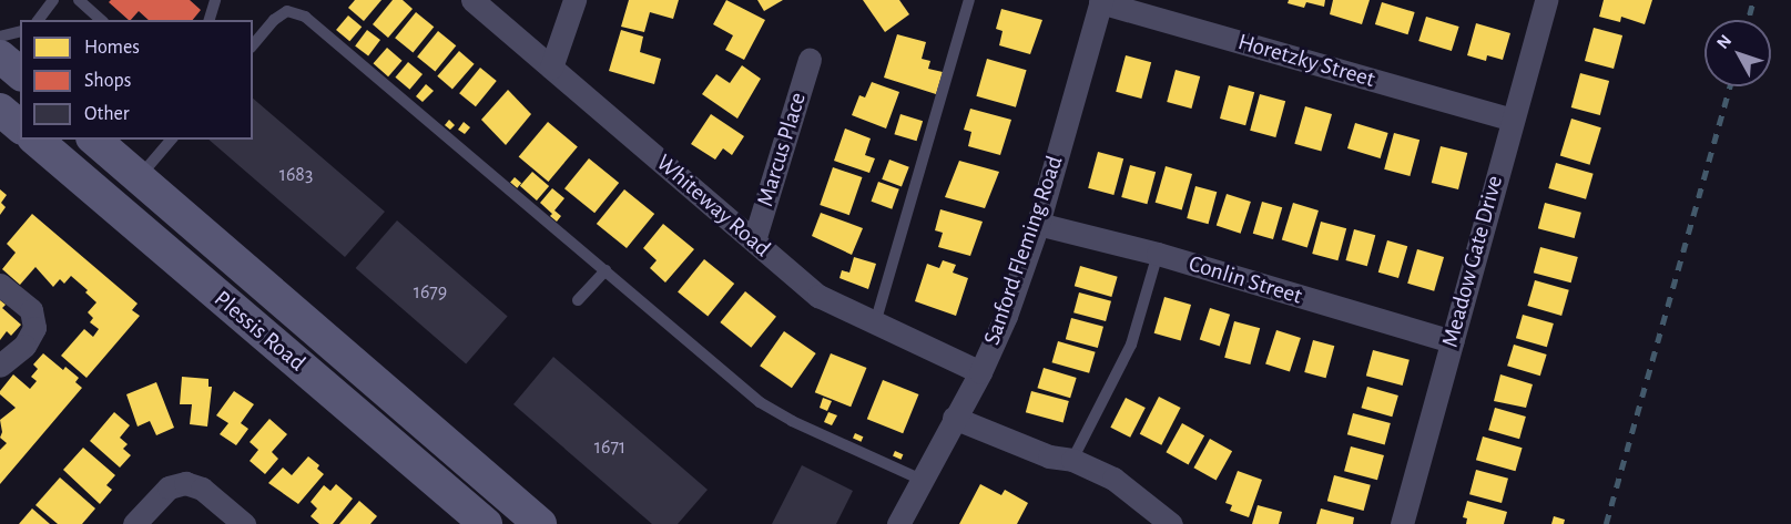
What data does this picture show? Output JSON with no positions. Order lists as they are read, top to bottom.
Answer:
{
  "streets": {
    "main road": ["Plessis Road"],
    "street": [
      "Horetzky Street",
      "Marcus Place",
      "Whiteway Road",
      "Sanford Fleming Road",
      "Meadow Gate Drive",
      "Conlin Street"
    ]
  },
  "crossings": [
    ["Horetzky Street", "Sanford Fleming Road"],
    ["Horetzky Street", "Meadow Gate Drive"],
    ["Marcus Place", "Whiteway Road"],
    ["Whiteway Road", "Sanford Fleming Road"],
    ["Sanford Fleming Road", "Conlin Street"],
    ["Meadow Gate Drive", "Conlin Street"]
  ],
  "house_numbers": ["1683", "1679", "1671"],
  "legend": ["Homes", "Shops", "Other"],
  "north": "top left"
}
